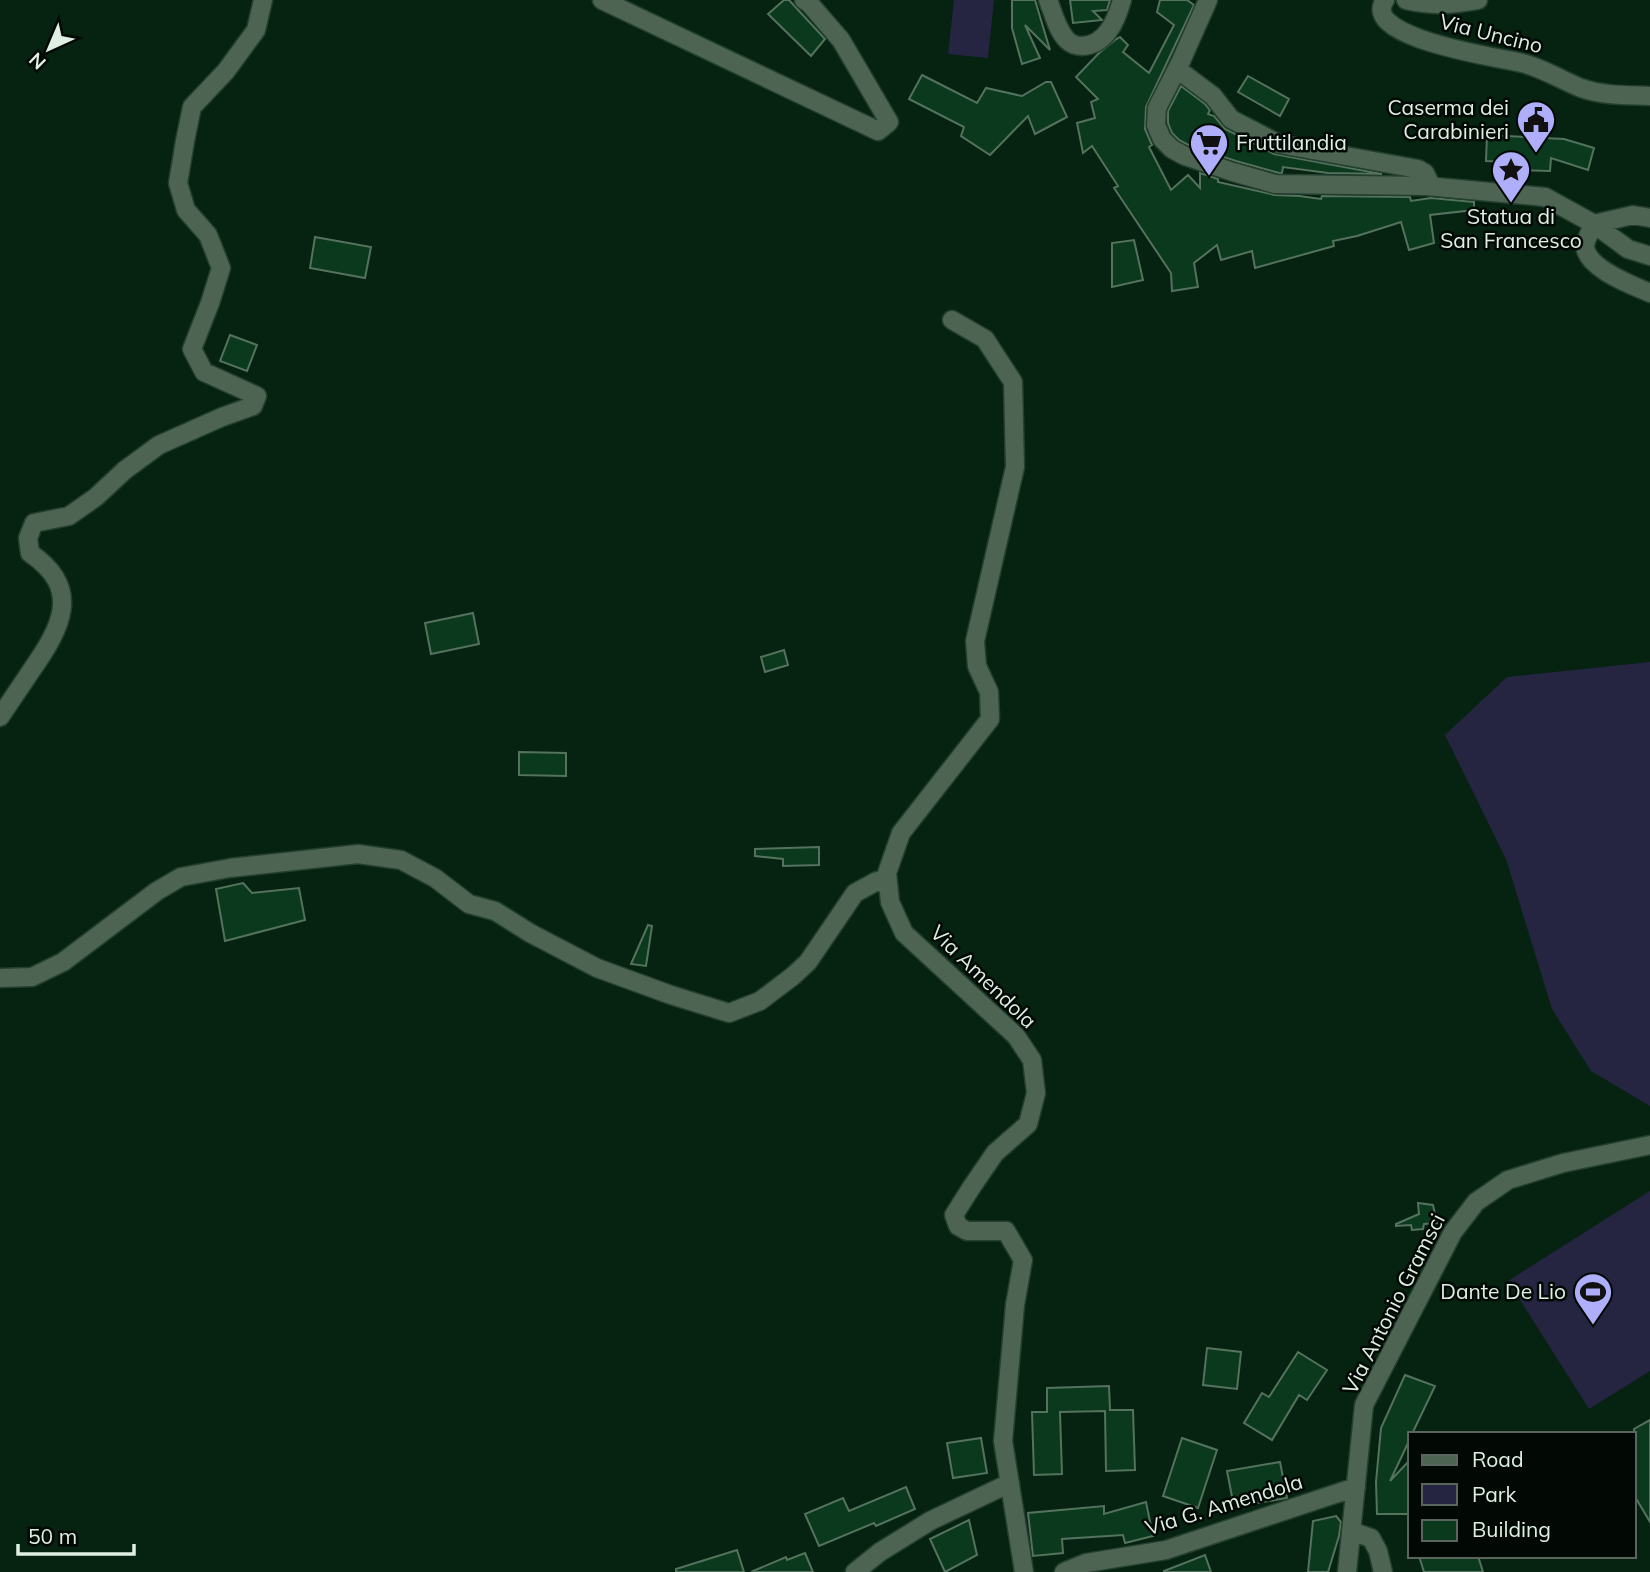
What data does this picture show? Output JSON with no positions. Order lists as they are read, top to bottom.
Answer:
{
  "streets": {
    "street": [
      "Via Uncino",
      "Via Amendola",
      "Via Antonio Gramsci",
      "Via G. Amendola"
    ]
  },
  "crossings": [
    ["Via Antonio Gramsci", "Via G. Amendola"]
  ],
  "places": {
    "public building": ["Caserma dei Carabinieri"],
    "supermarket": ["Fruttilandia"],
    "place": ["Statua di San Francesco"],
    "sports": ["Dante De Lio"]
  },
  "legend": ["Road", "Park", "Building"],
  "scale_bar": "50 m",
  "north": "bottom left"
}
